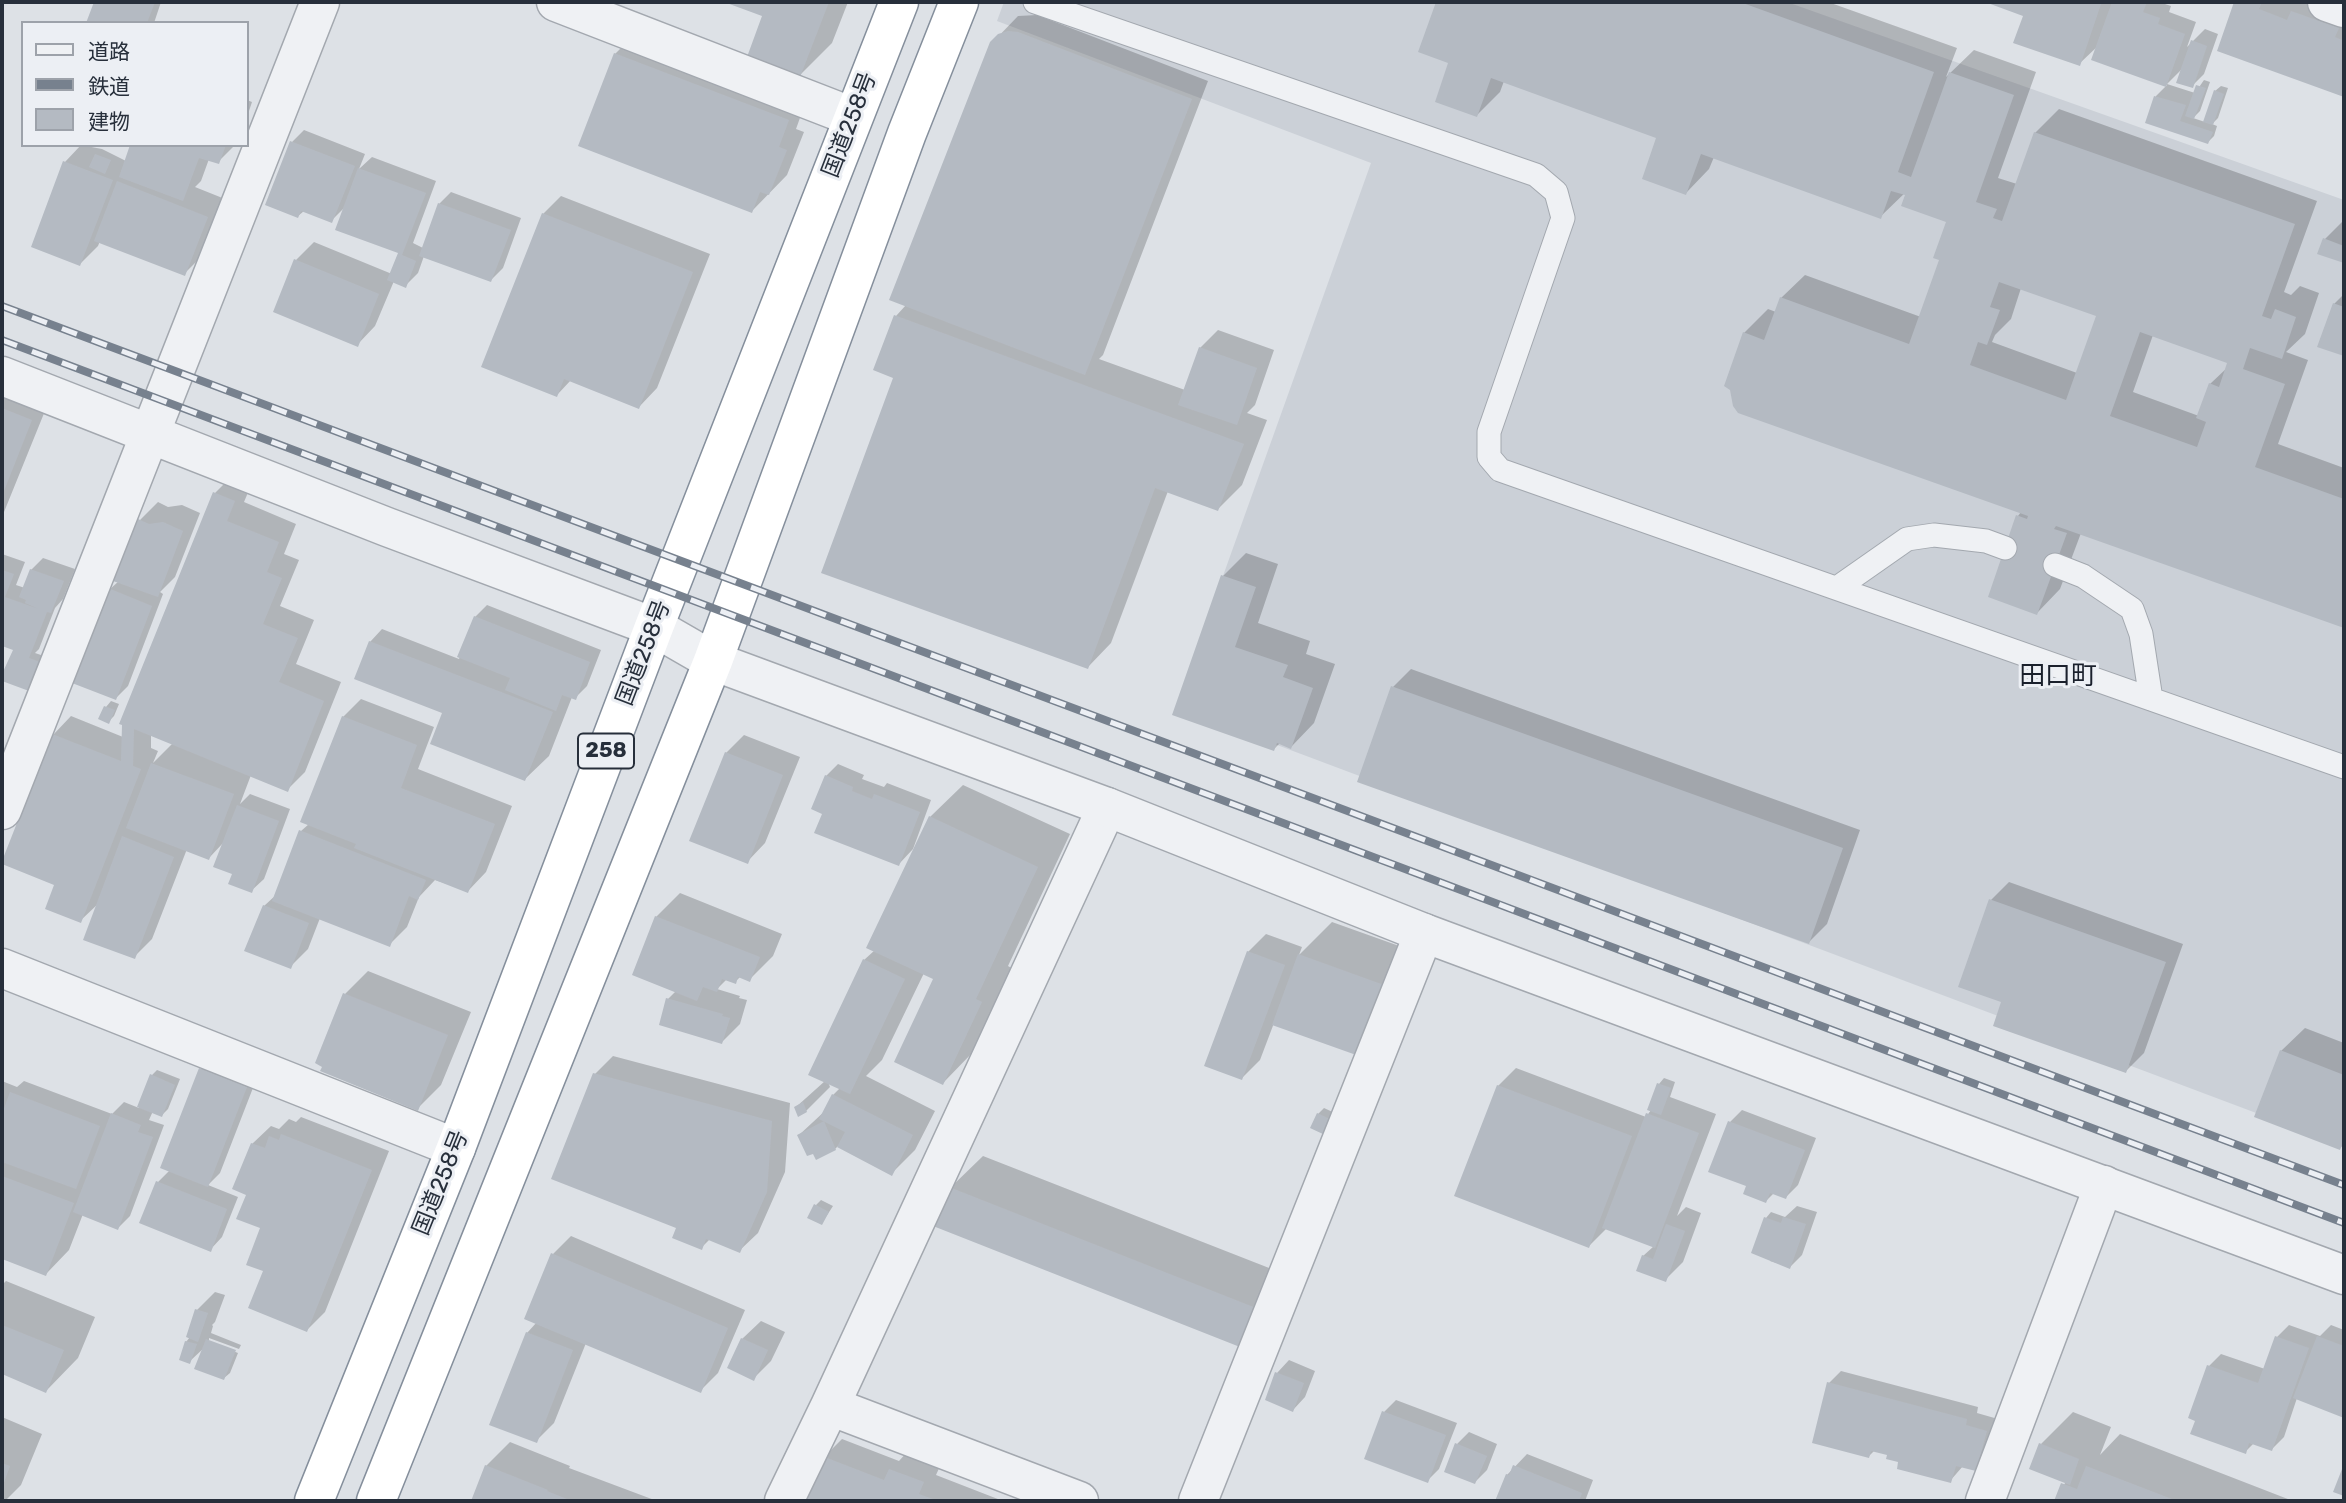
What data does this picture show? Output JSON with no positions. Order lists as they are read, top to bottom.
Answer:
{
  "streets": {
    "highway": ["国道258号", "258"]
  },
  "districts": ["田口町"],
  "legend": ["道路", "鉄道", "建物"]
}
